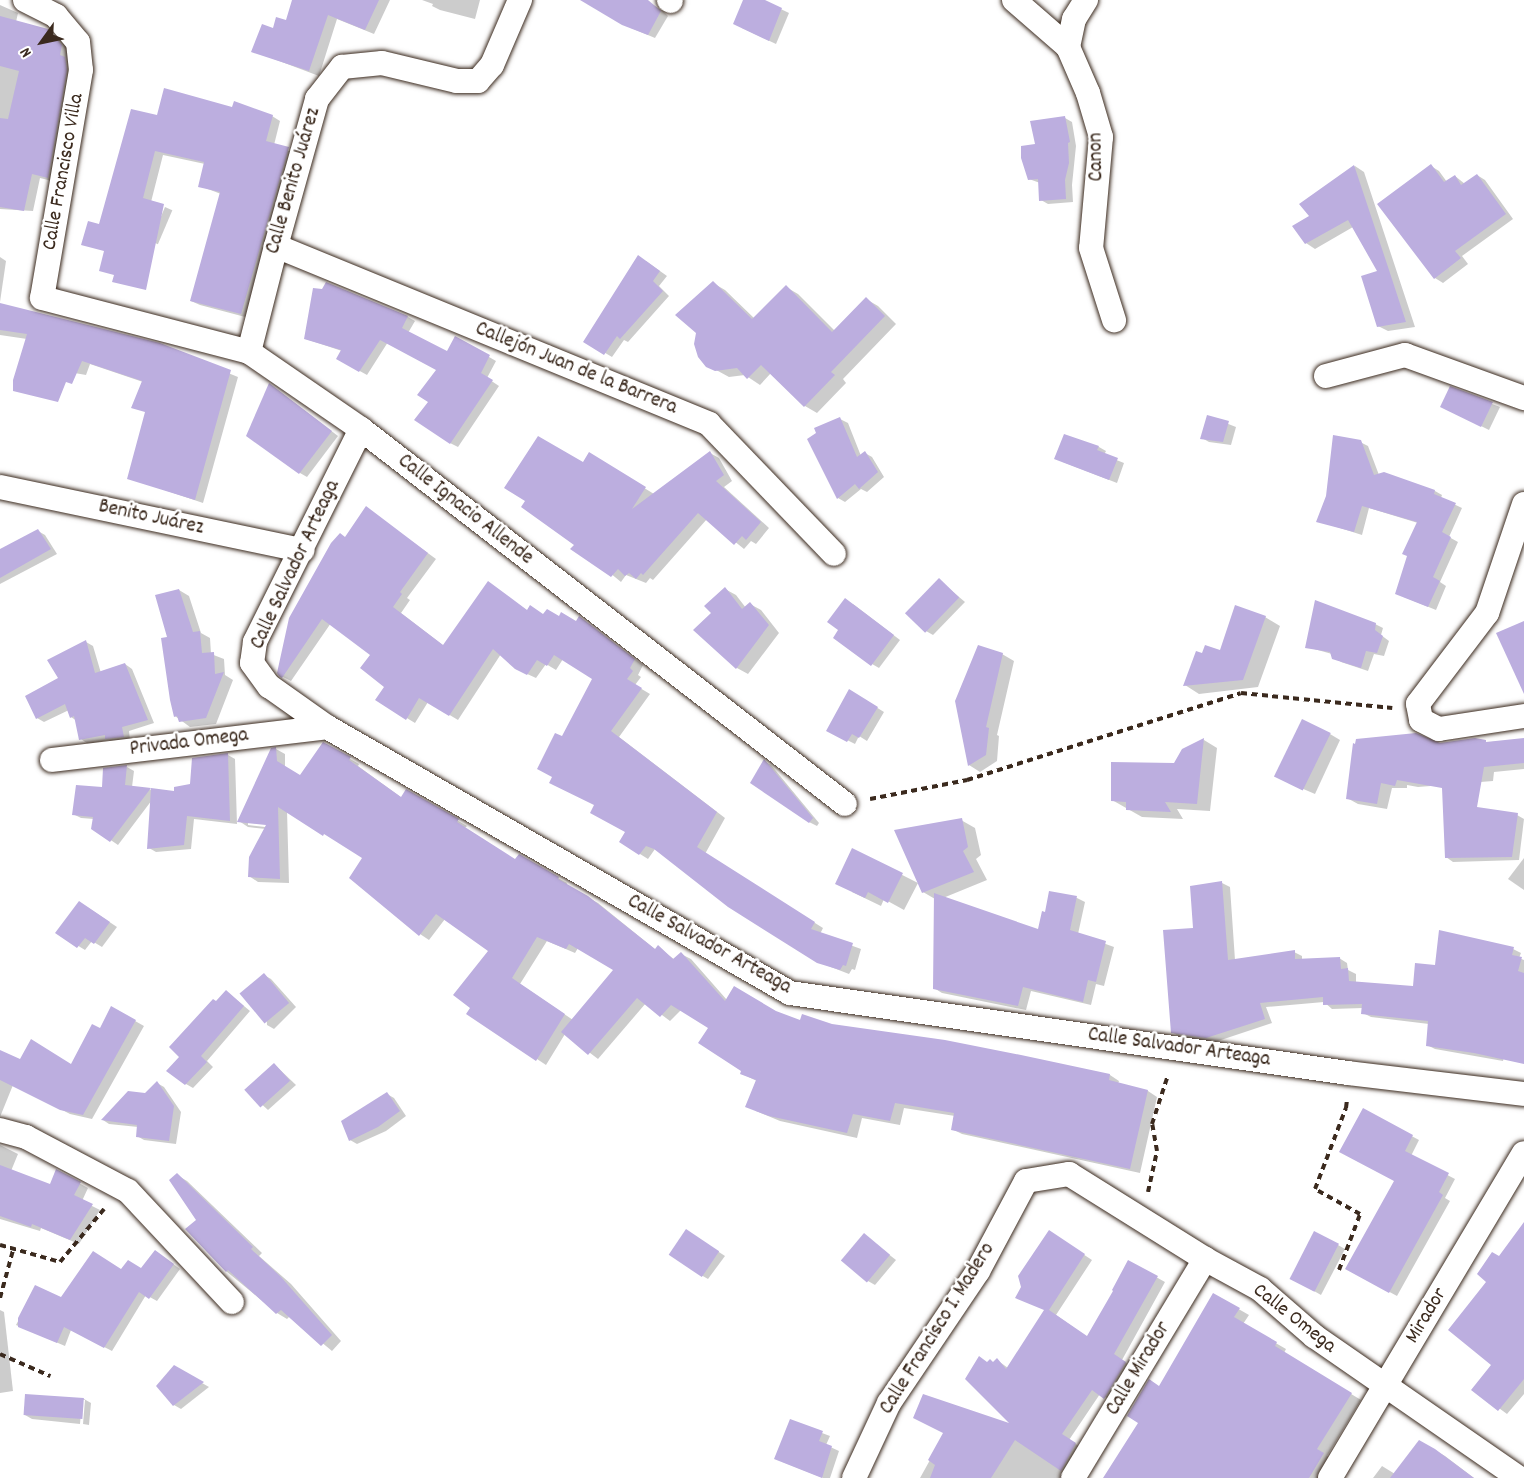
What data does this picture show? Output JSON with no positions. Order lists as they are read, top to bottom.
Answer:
{
  "streets": {
    "street": [
      "Canon",
      "Calle Francisco Villa",
      "Calle Benito Juárez",
      "Callejón Juan de la Barrera",
      "Calle Ignacio Allende",
      "Benito Juárez",
      "Calle Salvador Arteaga",
      "Privada Omega",
      "Mirador",
      "Calle Omega",
      "Calle Francisco I. Madero",
      "Calle Mirador"
    ]
  },
  "crossings": [
    ["Calle Francisco Villa", "Calle Ignacio Allende"],
    ["Calle Benito Juárez", "Callejón Juan de la Barrera"],
    ["Calle Benito Juárez", "Calle Ignacio Allende"],
    ["Calle Ignacio Allende", "Calle Salvador Arteaga"],
    ["Benito Juárez", "Calle Salvador Arteaga"],
    ["Calle Salvador Arteaga", "Privada Omega"],
    ["Mirador", "Calle Omega"],
    ["Calle Omega", "Calle Francisco I. Madero"],
    ["Calle Omega", "Calle Mirador"]
  ],
  "north": "bottom left"
}
